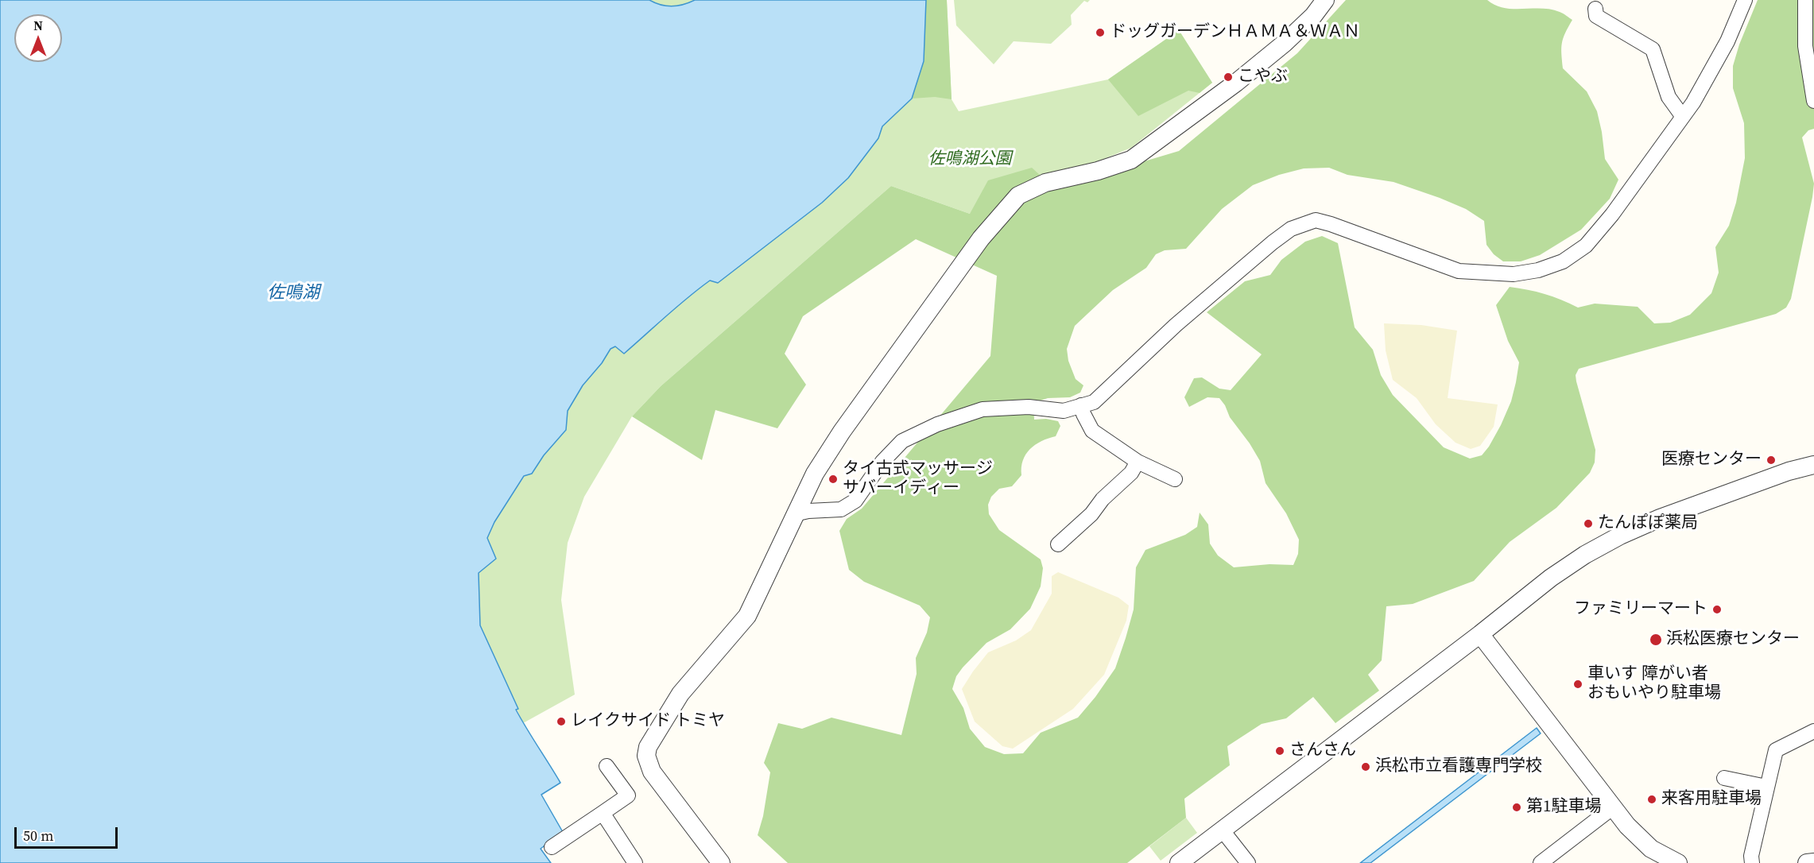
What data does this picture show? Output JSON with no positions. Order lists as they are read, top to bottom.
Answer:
{
  "water": ["佐鳴湖"],
  "parks": ["佐鳴湖公園"],
  "places": [
    "ドッグガーデンＨＡＭＡ＆ＷＡＮ",
    "こやぶ",
    "医療センター",
    "タイ古式マッサージ サバーイディー",
    "たんぽぽ薬局",
    "ファミリーマート",
    "浜松医療センター",
    "車いす 障がい者 おもいやり駐車場",
    "レイクサイド トミヤ",
    "さんさん",
    "浜松市立看護専門学校",
    "来客用駐車場",
    "第1駐車場"
  ],
  "scale_bar": "50 m",
  "north": "top"
}
